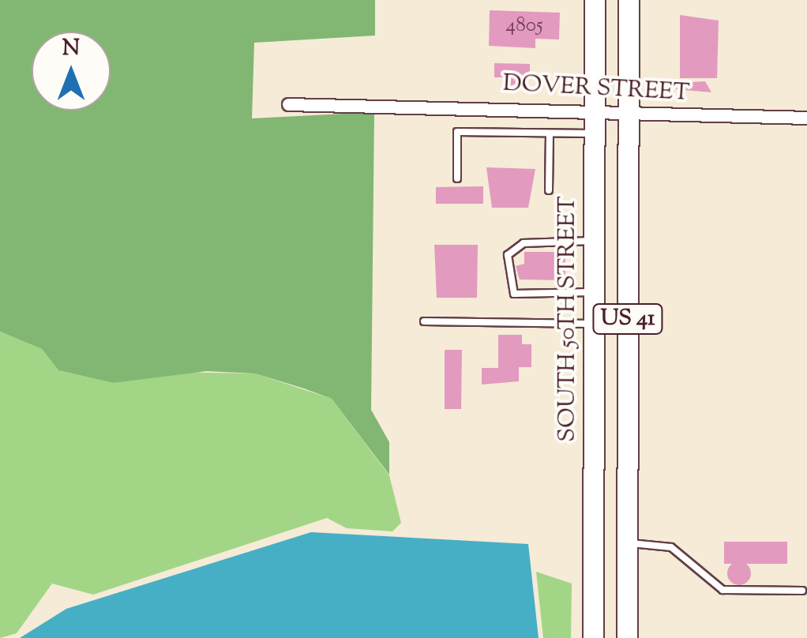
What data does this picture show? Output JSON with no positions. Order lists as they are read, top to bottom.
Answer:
{
  "streets": {
    "main road": ["SOUTH 50TH STREET", "US 41"],
    "street": ["DOVER STREET"]
  },
  "crossings": [
    ["DOVER STREET", "SOUTH 50TH STREET"],
    ["DOVER STREET", "US 41"]
  ],
  "house_numbers": ["4805"],
  "north": "top"
}
